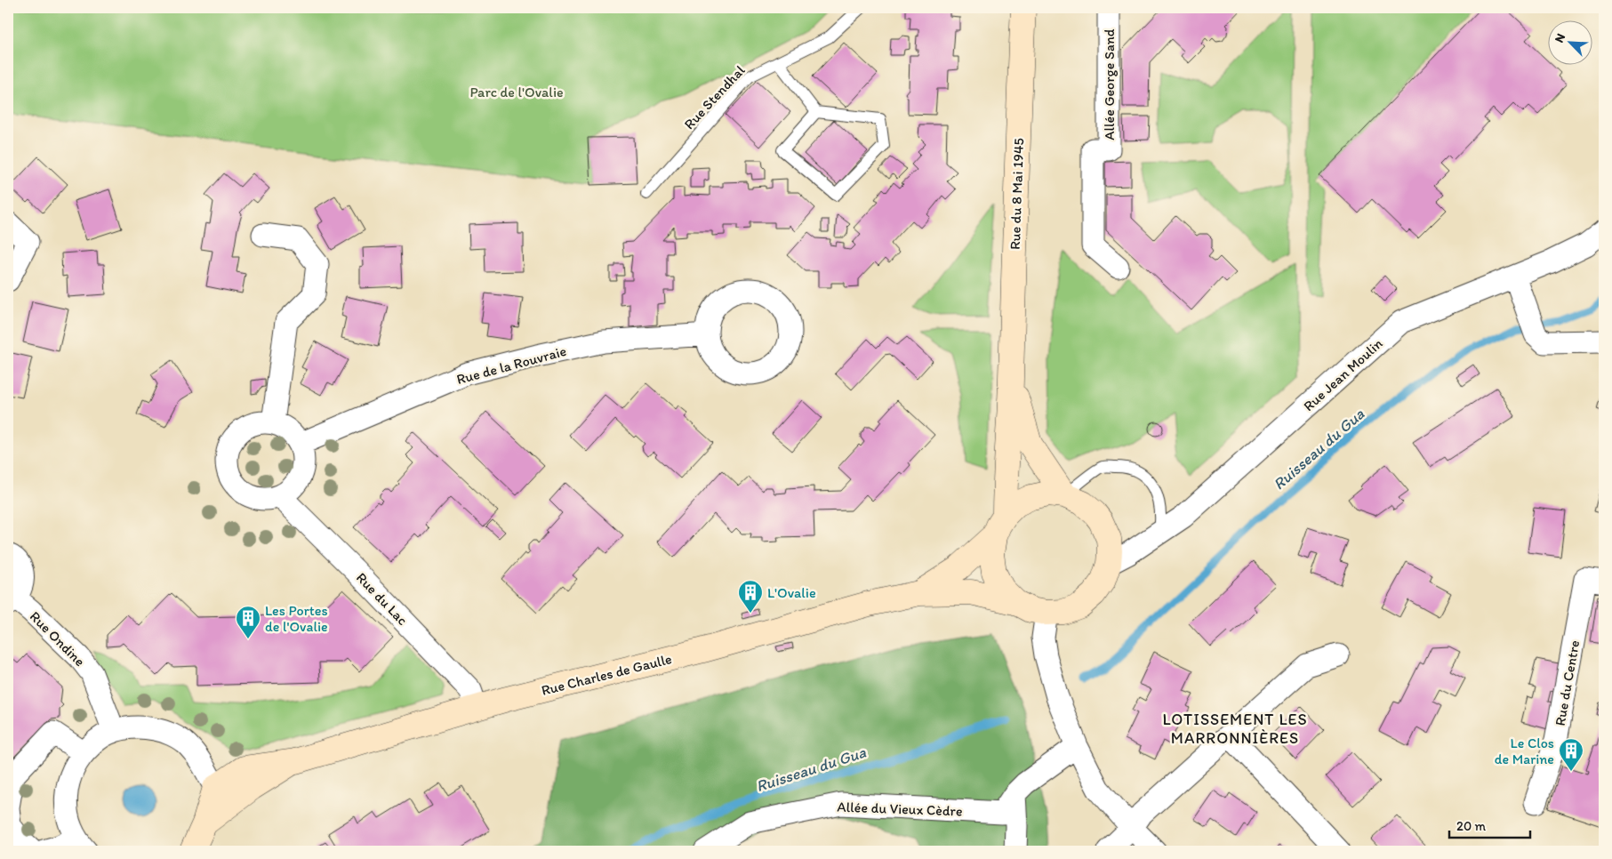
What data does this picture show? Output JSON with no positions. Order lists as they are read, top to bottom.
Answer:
{
  "streets": {
    "street": [
      "Allée George Sand",
      "Rue du 8 Mai 1945",
      "Rue de la Rouvraie",
      "Rue Jean Moulin",
      "Rue du Lac",
      "Rue Ondine",
      "Rue Charles de Gaulle",
      "Rue du Centre",
      "Allée du Vieux Cèdre"
    ],
    "lane": ["Rue Stendhal"]
  },
  "crossings": [
    ["Rue du 8 Mai 1945", "Rue Jean Moulin"],
    ["Rue du 8 Mai 1945", "Rue Charles de Gaulle"],
    ["Rue de la Rouvraie", "Rue du Lac"],
    ["Rue Jean Moulin", "Rue Charles de Gaulle"],
    ["Rue du Lac", "Rue Charles de Gaulle"]
  ],
  "districts": ["LOTISSEMENT LES MARRONNIÈRES"],
  "water": ["Ruisseau du Gua"],
  "parks": ["Parc de l'Ovalie"],
  "places": {
    "building": ["L'Ovalie", "Les Portes de l'Ovalie", "Le Clos de Marine"]
  },
  "scale_bar": "20 m",
  "north": "top left"
}
